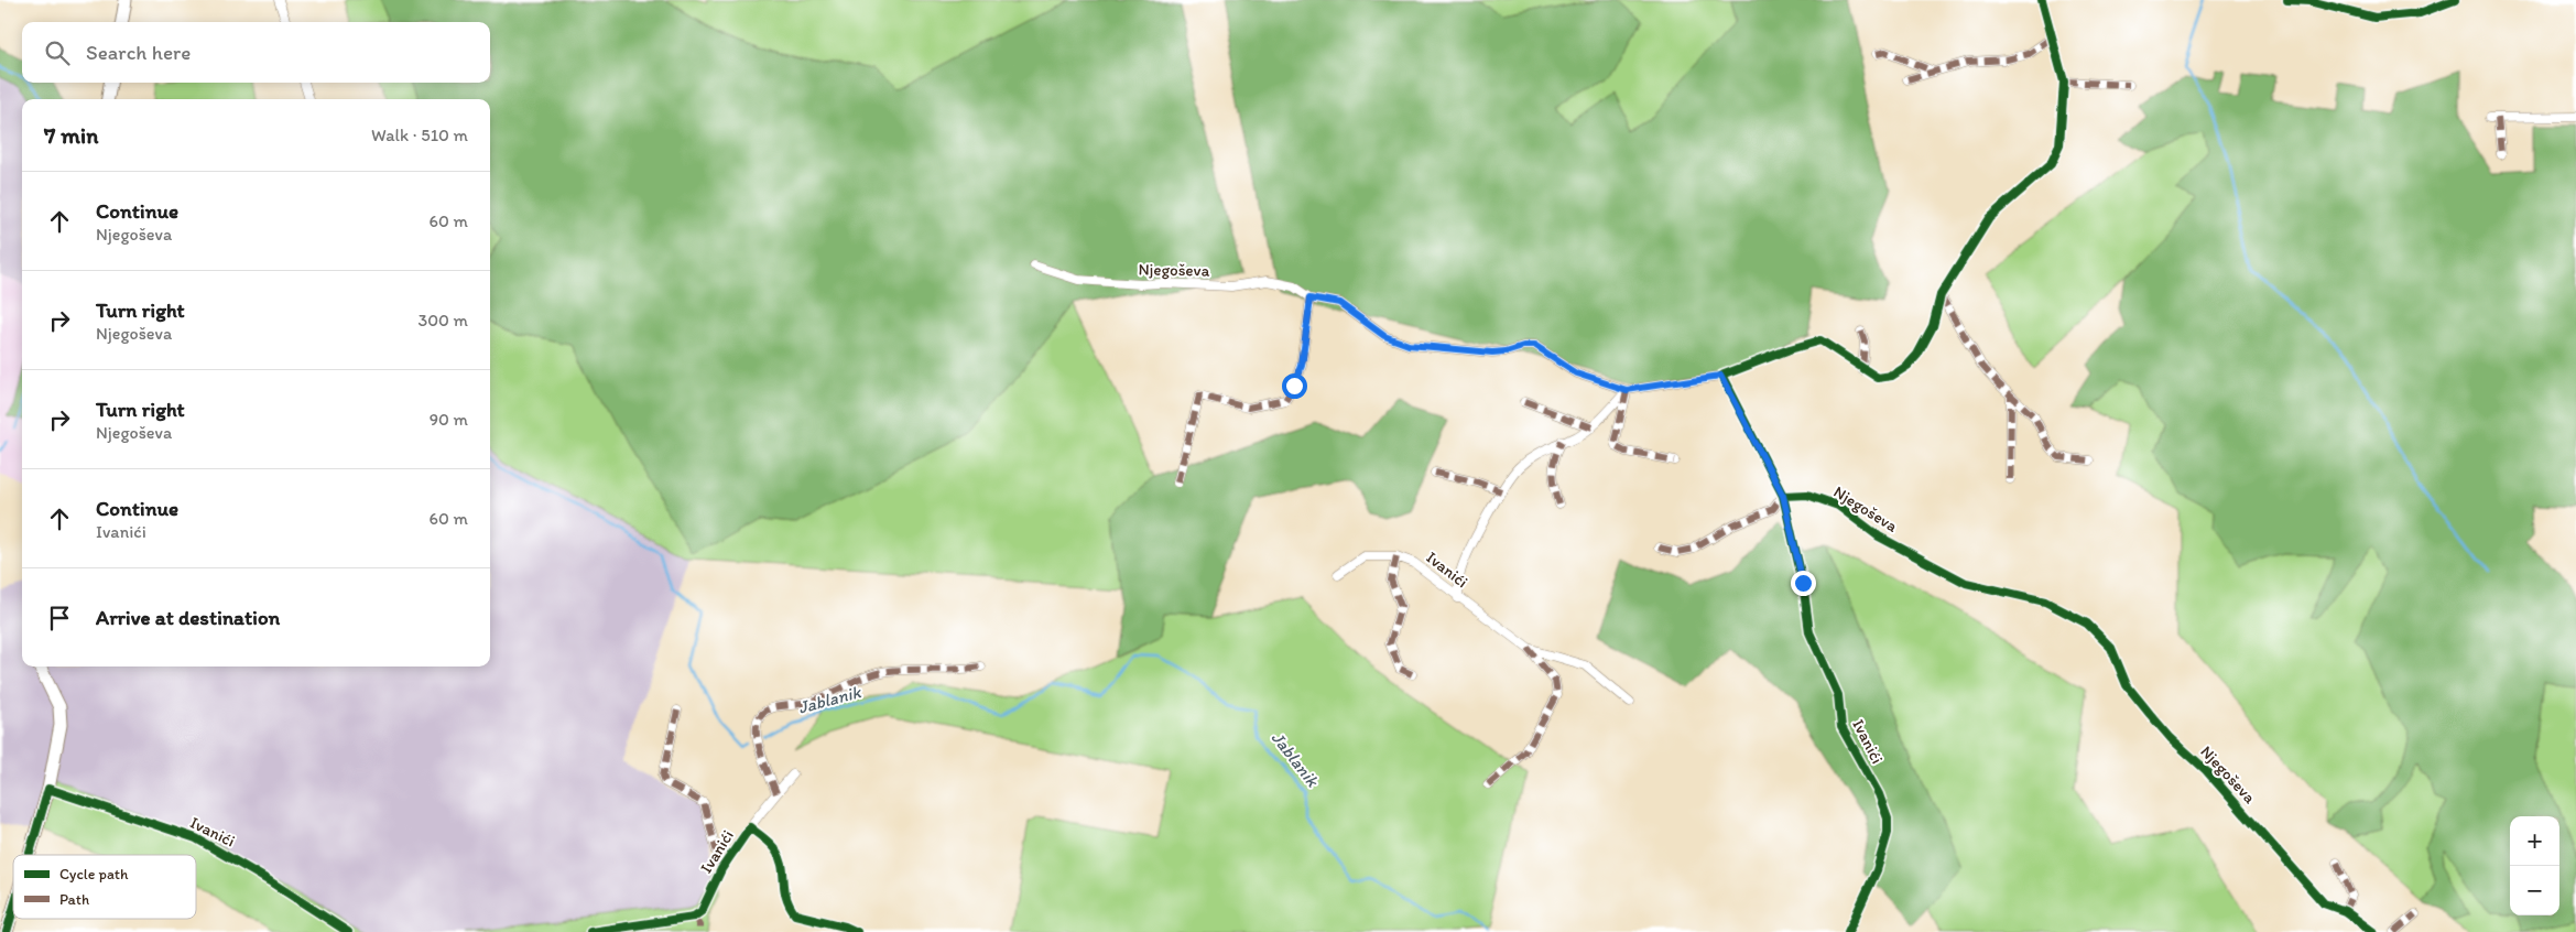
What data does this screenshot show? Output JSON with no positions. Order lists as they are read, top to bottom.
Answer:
{
  "streets": {
    "street": ["Njegoševa", "Ivanići"]
  },
  "crossings": [
    ["Njegoševa", "Ivanići"]
  ],
  "water": ["Jablanik"],
  "legend": ["Cycle path", "Path"],
  "page": {
    "search": "Search here",
    "heading": ["7 min", "Walk · 510 m"],
    "list": [
      ["Continue", "Njegoševa", "60 m"],
      ["Turn right", "Njegoševa", "300 m"],
      ["Turn right", "Njegoševa", "90 m"],
      ["Continue", "Ivanići", "60 m"],
      "Arrive at destination"
    ],
    "map_buttons": ["+", "−"]
  }
}
